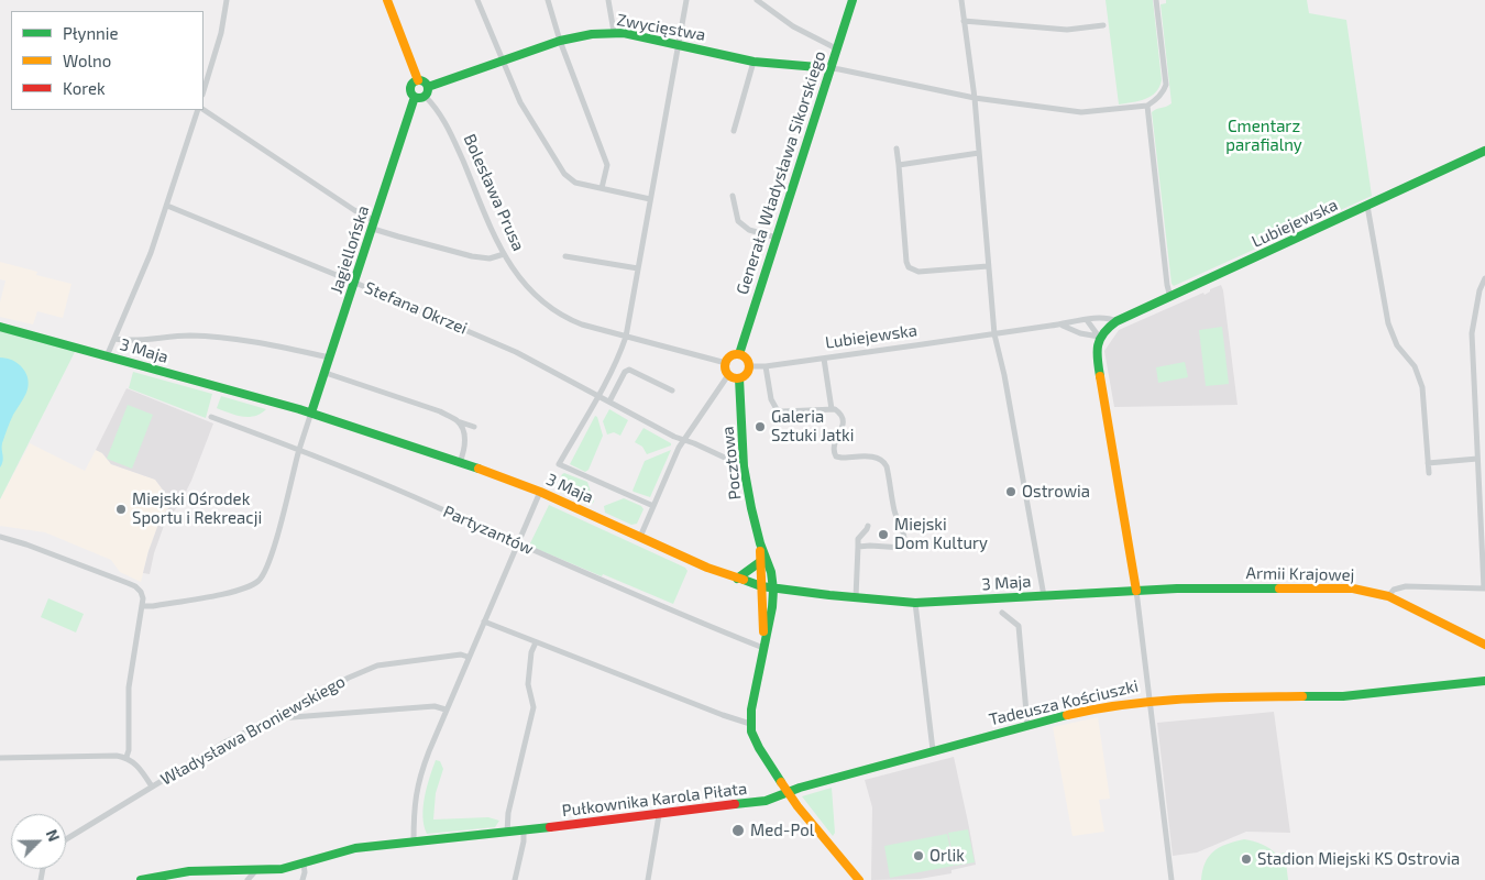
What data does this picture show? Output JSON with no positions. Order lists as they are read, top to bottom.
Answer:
{
  "streets": {
    "street": [
      "Zwycięstwa",
      "Generała Władysława Sikorskiego",
      "Bolesława Prusa",
      "Lubiejewska",
      "Jagiellońska",
      "Stefana Okrzei",
      "3 Maja",
      "Pocztowa",
      "Partyzantów",
      "Armii Krajowej",
      "Tadeusza Kościuszki",
      "Władysława Broniewskiego",
      "Pułkownika Karola Piłata"
    ]
  },
  "crossings": [
    ["Zwycięstwa", "Generała Władysława Sikorskiego"],
    ["Zwycięstwa", "Bolesława Prusa"],
    ["Zwycięstwa", "Jagiellońska"],
    ["Generała Władysława Sikorskiego", "Bolesława Prusa"],
    ["Generała Władysława Sikorskiego", "Lubiejewska"],
    ["Generała Władysława Sikorskiego", "Pocztowa"],
    ["Bolesława Prusa", "Lubiejewska"],
    ["Bolesława Prusa", "Jagiellońska"],
    ["Bolesława Prusa", "Pocztowa"],
    ["Lubiejewska", "Pocztowa"],
    ["Jagiellońska", "Stefana Okrzei"],
    ["Jagiellońska", "3 Maja"],
    ["Stefana Okrzei", "Pocztowa"],
    ["3 Maja", "Pocztowa"],
    ["3 Maja", "Armii Krajowej"],
    ["Tadeusza Kościuszki", "Pułkownika Karola Piłata"]
  ],
  "parks": ["Cmentarz parafialny"],
  "places": [
    "Galeria Sztuki Jatki",
    "Ostrowia",
    "Miejski Ośrodek Sportu i Rekreacji",
    "Miejski Dom Kultury",
    "Med-Pol",
    "Orlik",
    "Stadion Miejski KS Ostrovia"
  ],
  "legend": ["Płynnie", "Wolno", "Korek"],
  "north": "top right"
}
